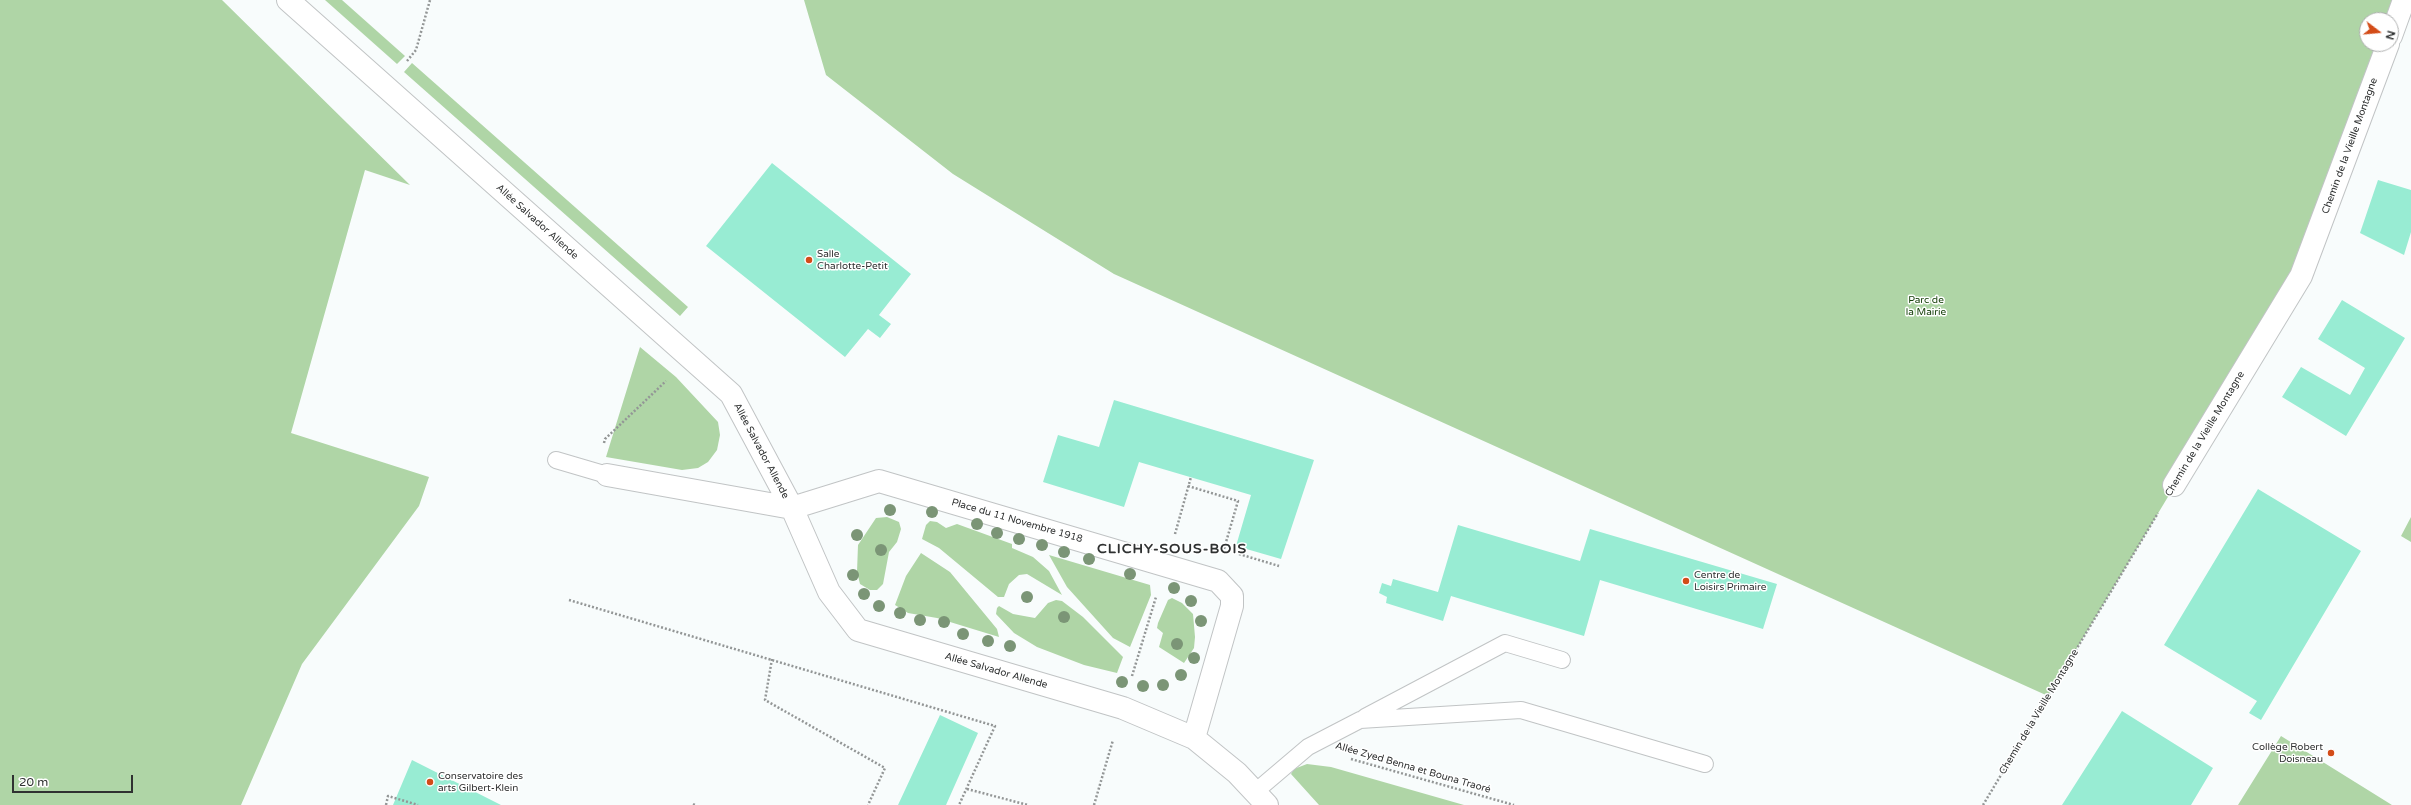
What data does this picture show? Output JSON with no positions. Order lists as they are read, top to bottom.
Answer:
{
  "streets": {
    "street": ["Chemin de la Vieille Montagne", "Allée Salvador Allende", "Place du 11 Novembre 1918"],
    "path": ["Allée Zyed Benna et Bouna Traoré"]
  },
  "crossings": [
    ["Allée Salvador Allende", "Place du 11 Novembre 1918"]
  ],
  "districts": ["CLICHY-SOUS-BOIS"],
  "parks": ["Parc de la Mairie"],
  "places": [
    "Salle Charlotte-Petit",
    "Centre de Loisirs Primaire",
    "Collège Robert Doisneau",
    "Conservatoire des arts Gilbert-Klein"
  ],
  "scale_bar": "20 m",
  "north": "right"
}
